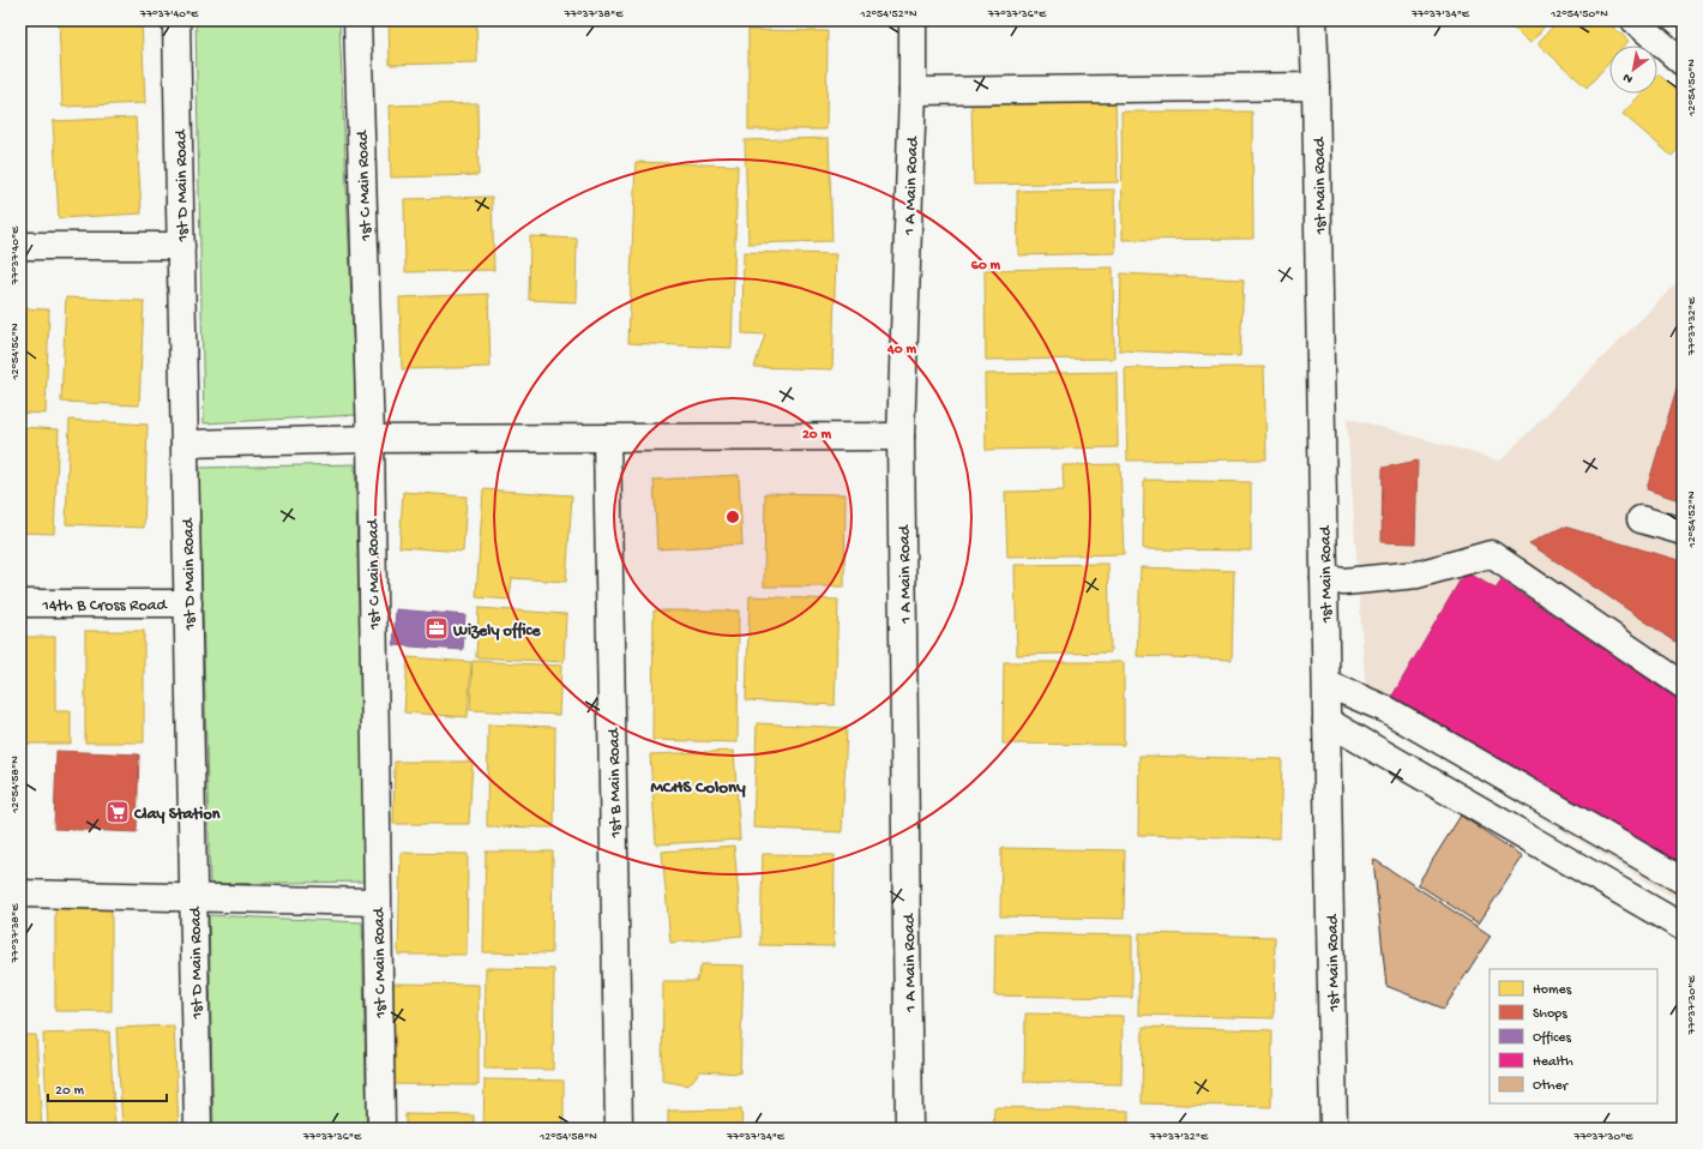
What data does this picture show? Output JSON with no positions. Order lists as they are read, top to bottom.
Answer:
{
  "streets": {
    "street": [
      "1st D Main Road",
      "1st C Main Road",
      "1 A Main Road",
      "1st Main Road",
      "14th B Cross Road",
      "1st B Main Road"
    ]
  },
  "crossings": [
    ["1st D Main Road", "14th B Cross Road"]
  ],
  "districts": ["MCHS Colony"],
  "places": {
    "office": ["Wizely office"],
    "supermarket": ["Clay Station"]
  },
  "legend": [
    "Homes",
    "Shops",
    "Offices",
    "Health",
    "Other"
  ],
  "scale_bar": "20 m",
  "north": "bottom left",
  "coordinates": [
    "77°37'40\"E",
    "77°37'38\"E",
    "12°54'52\"N",
    "77°37'36\"E",
    "77°37'34\"E",
    "12°54'50\"N",
    "77°37'32\"E",
    "12°54'56\"N",
    "12°54'58\"N",
    "77°37'30\"E"
  ],
  "rings": ["60 m", "40 m", "20 m"]
}
